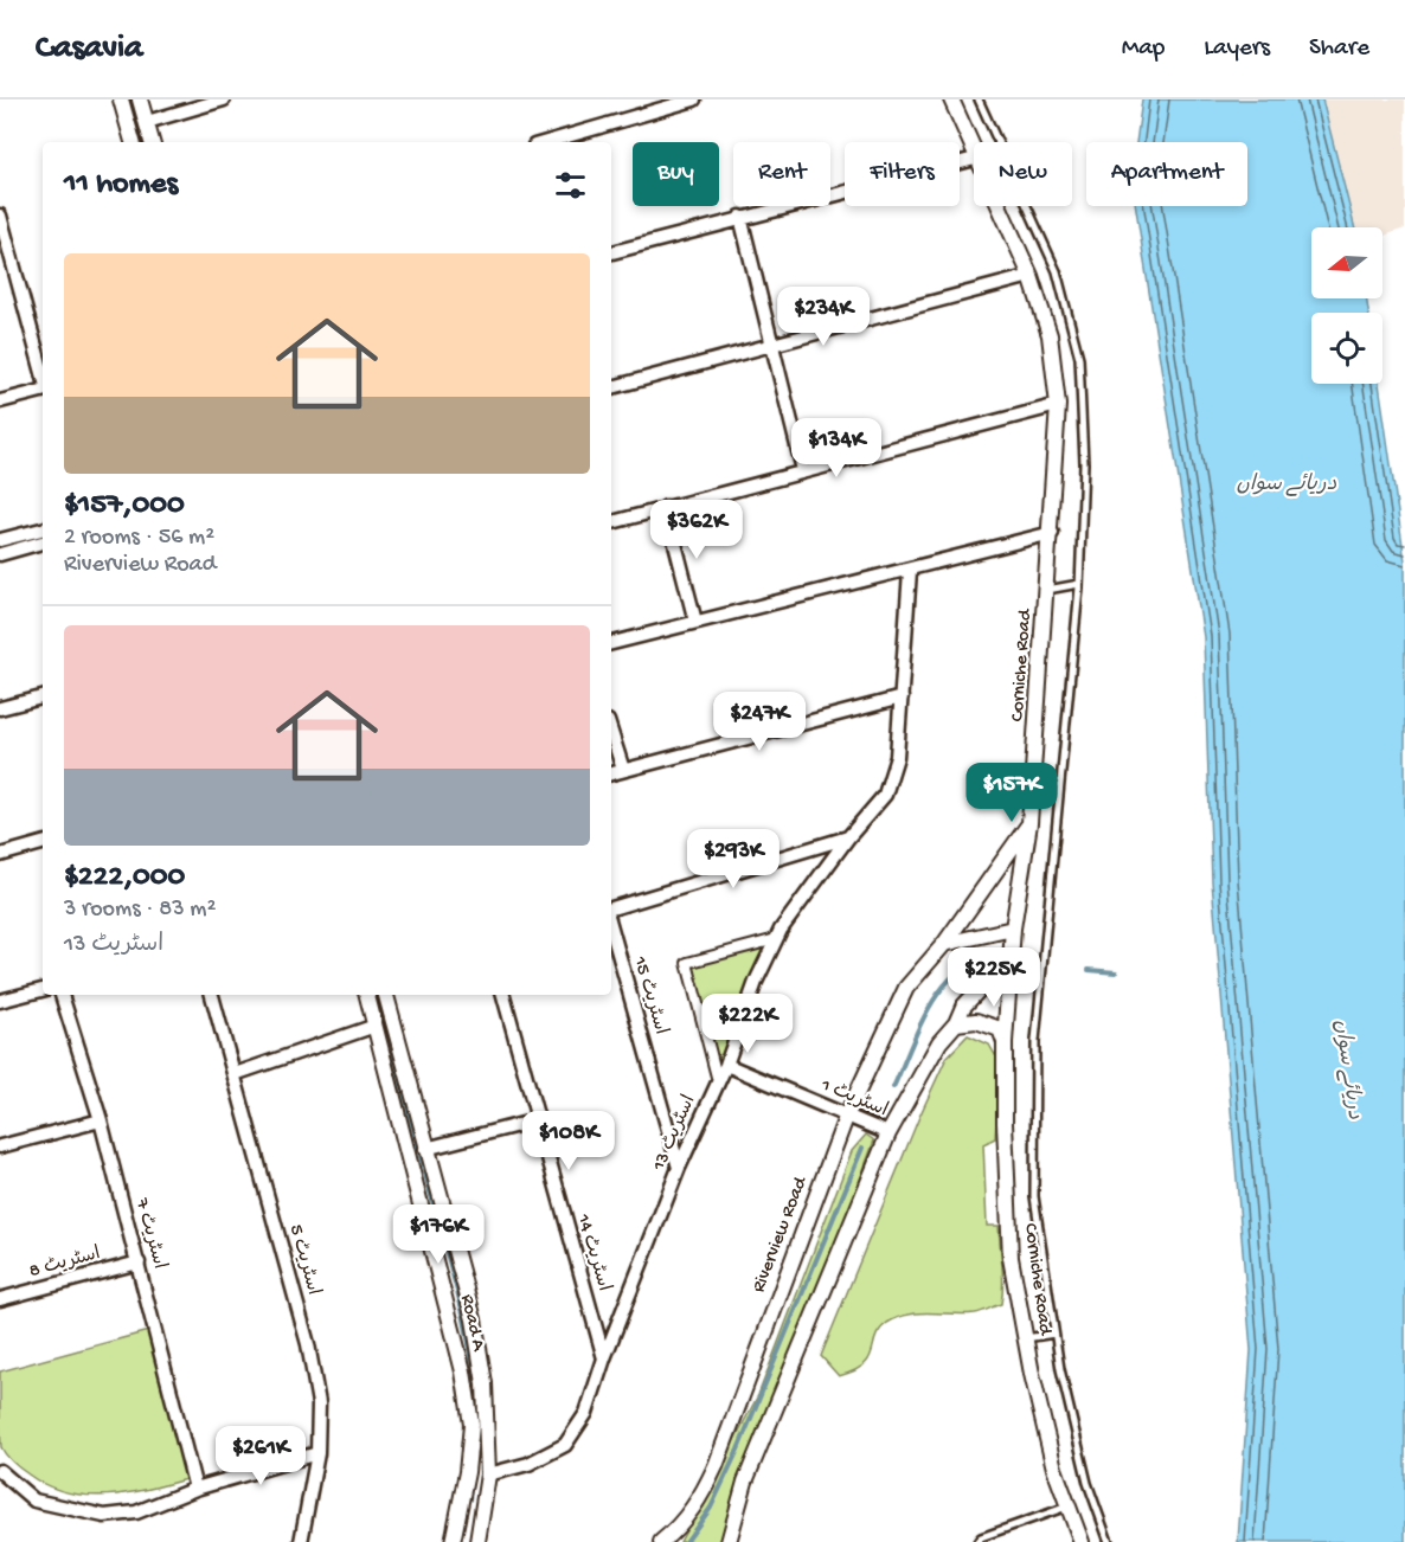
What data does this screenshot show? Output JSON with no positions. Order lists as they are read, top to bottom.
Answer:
{
  "streets": {
    "street": [
      "Corniche Road",
      "اسٹریٹ 15",
      "اسٹریٹ 1",
      "اسٹریٹ 13",
      "اسٹریٹ 7",
      "Riverview Road",
      "اسٹریٹ 14",
      "اسٹریٹ 5",
      "اسٹریٹ 8",
      "Road A"
    ]
  },
  "crossings": [
    ["Corniche Road", "Riverview Road"],
    ["اسٹریٹ 15", "اسٹریٹ 13"],
    ["اسٹریٹ 1", "اسٹریٹ 13"],
    ["اسٹریٹ 1", "Riverview Road"],
    ["اسٹریٹ 13", "اسٹریٹ 14"],
    ["اسٹریٹ 13", "Road A"],
    ["اسٹریٹ 7", "اسٹریٹ 8"]
  ],
  "water": ["دریائے سواں"],
  "north": "left",
  "page": {
    "header": "Casavia",
    "nav": ["Map", "Layers", "Share"],
    "chip": [
      "Buy",
      "Rent",
      "Filters",
      "New",
      "Apartment"
    ],
    "heading": "11 homes",
    "list": [
      {
        "name": "$157,000",
        "note": "2 rooms · 56 m² · Riverview Road"
      },
      {
        "name": "$222,000",
        "note": "3 rooms · 83 m² · اسٹریٹ 13"
      }
    ],
    "price": [
      "$234K",
      "$134K",
      "$362K",
      "$247K",
      "$157K",
      "$293K",
      "$225K",
      "$222K",
      "$108K",
      "$176K",
      "$261K"
    ]
  }
}
